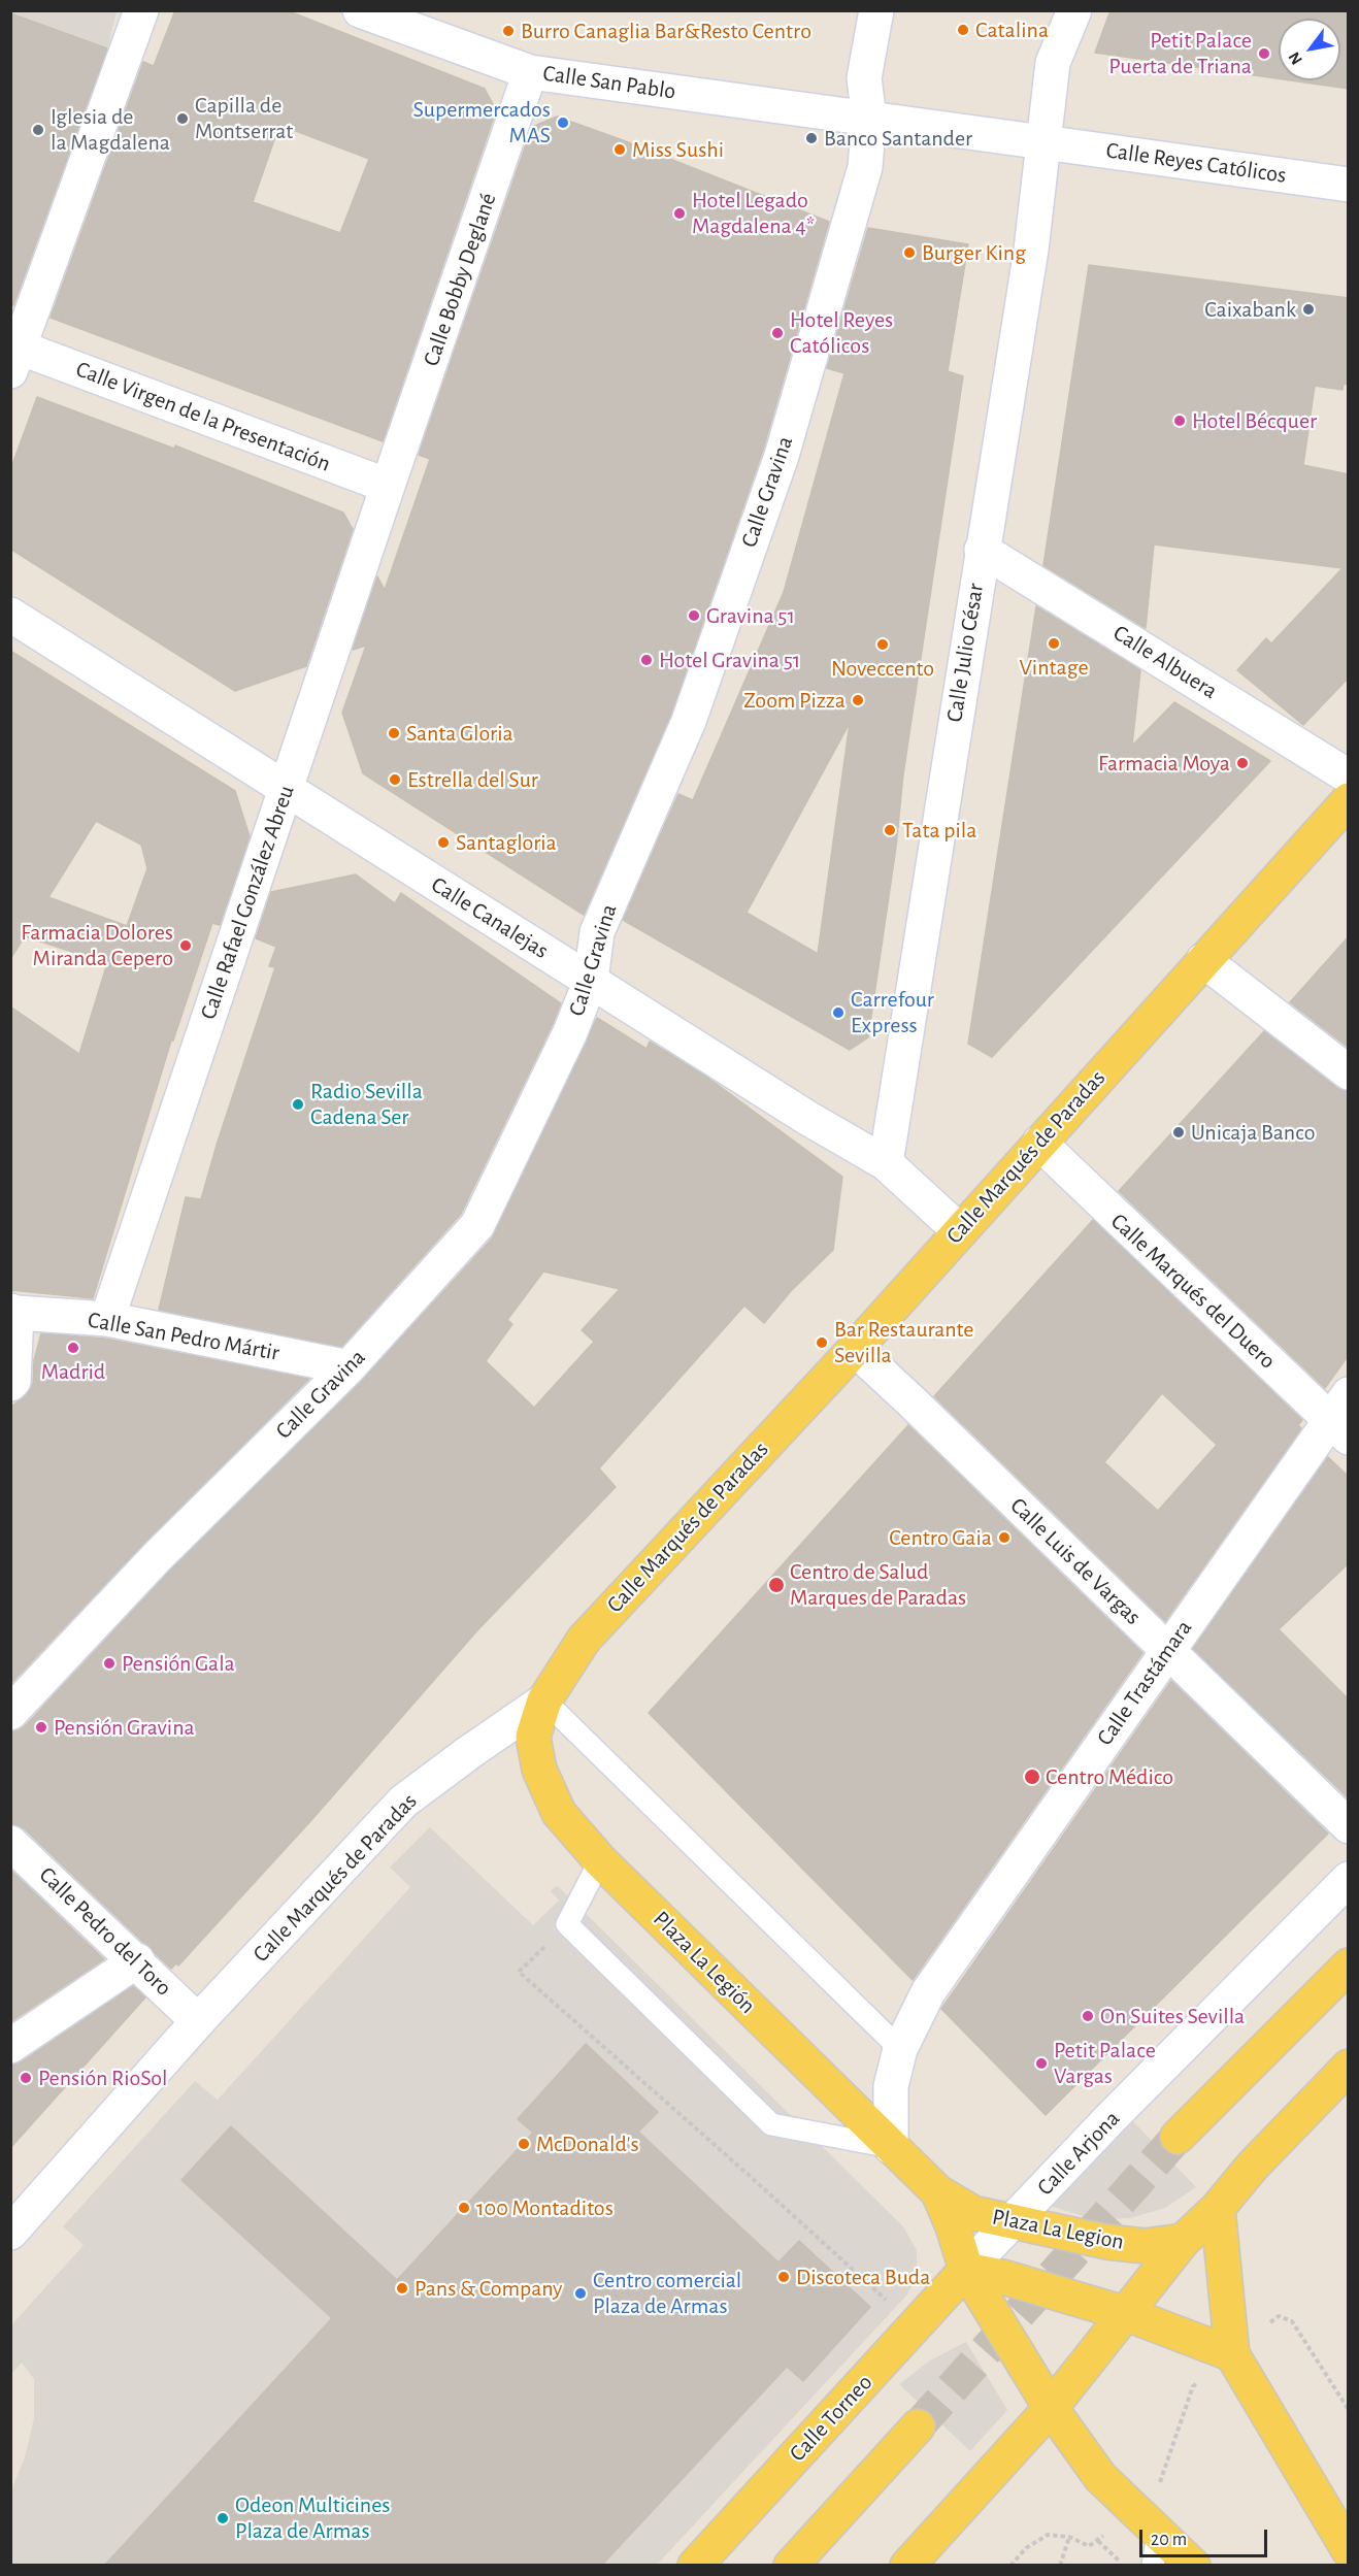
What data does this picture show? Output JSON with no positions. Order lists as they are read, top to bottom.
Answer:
{
  "streets": {
    "main road": [
      "Calle Marqués de Paradas",
      "Plaza La Legión",
      "Plaza La Legion",
      "Calle Torneo"
    ],
    "street": [
      "Calle San Pablo",
      "Calle Reyes Católicos",
      "Calle Bobby Deglané",
      "Calle Virgen de la Presentación",
      "Calle Gravina",
      "Calle Julio César",
      "Calle Albuera",
      "Calle Rafael González Abreu",
      "Calle Canalejas",
      "Calle Marqués del Duero",
      "Calle San Pedro Mártir",
      "Calle Luis de Vargas",
      "Calle Trastámara",
      "Calle Pedro del Toro",
      "Calle Arjona"
    ]
  },
  "crossings": [
    ["Calle San Pablo", "Calle Reyes Católicos"],
    ["Calle San Pablo", "Calle Bobby Deglané"],
    ["Calle San Pablo", "Calle Gravina"],
    ["Calle San Pablo", "Calle Julio César"],
    ["Calle Reyes Católicos", "Calle Julio César"],
    ["Calle Bobby Deglané", "Calle Virgen de la Presentación"],
    ["Calle Bobby Deglané", "Calle Rafael González Abreu"],
    ["Calle Virgen de la Presentación", "Calle Rafael González Abreu"],
    ["Calle Gravina", "Calle Canalejas"],
    ["Calle Gravina", "Calle San Pedro Mártir"],
    ["Calle Julio César", "Calle Albuera"],
    ["Calle Julio César", "Calle Canalejas"],
    ["Calle Rafael González Abreu", "Calle Canalejas"],
    ["Calle Rafael González Abreu", "Calle San Pedro Mártir"],
    ["Calle Canalejas", "Calle Marqués de Paradas"],
    ["Calle Marqués de Paradas", "Calle Marqués del Duero"],
    ["Calle Marqués de Paradas", "Calle Luis de Vargas"],
    ["Calle Marqués de Paradas", "Calle Pedro del Toro"],
    ["Calle Marqués de Paradas", "Plaza La Legión"],
    ["Calle Marqués del Duero", "Calle Trastámara"],
    ["Calle Luis de Vargas", "Calle Trastámara"],
    ["Calle Trastámara", "Plaza La Legión"],
    ["Plaza La Legión", "Plaza La Legion"],
    ["Calle Arjona", "Plaza La Legion"],
    ["Calle Arjona", "Calle Torneo"]
  ],
  "places": [
    "Catalina",
    "Burro Canaglia Bar&Resto Centro",
    "Petit Palace Puerta de Triana",
    "Capilla de Montserrat",
    "Supermercados MAS",
    "Iglesia de la Magdalena",
    "Banco Santander",
    "Miss Sushi",
    "Hotel Legado Magdalena 4*",
    "Burger King",
    "Caixabank",
    "Hotel Reyes Católicos",
    "Hotel Bécquer",
    "Gravina 51",
    "Vintage",
    "Noveccento",
    "Hotel Gravina 51",
    "Zoom Pizza",
    "Santa Gloria",
    "Farmacia Moya",
    "Estrella del Sur",
    "Tata pila",
    "Santagloria",
    "Farmacia Dolores Miranda Cepero",
    "Carrefour Express",
    "Radio Sevilla Cadena Ser",
    "Unicaja Banco",
    "Bar Restaurante Sevilla",
    "Madrid",
    "Centro Gaia",
    "Centro de Salud Marques de Paradas",
    "Pensión Gala",
    "Pensión Gravina",
    "Centro Médico",
    "On Suites Sevilla",
    "Petit Palace Vargas",
    "Pensión RioSol",
    "McDonald's",
    "100 Montaditos",
    "Discoteca Buda",
    "Pans & Company",
    "Centro comercial Plaza de Armas",
    "Odeon Multicines Plaza de Armas"
  ],
  "scale_bar": "20 m",
  "north": "bottom left"
}
